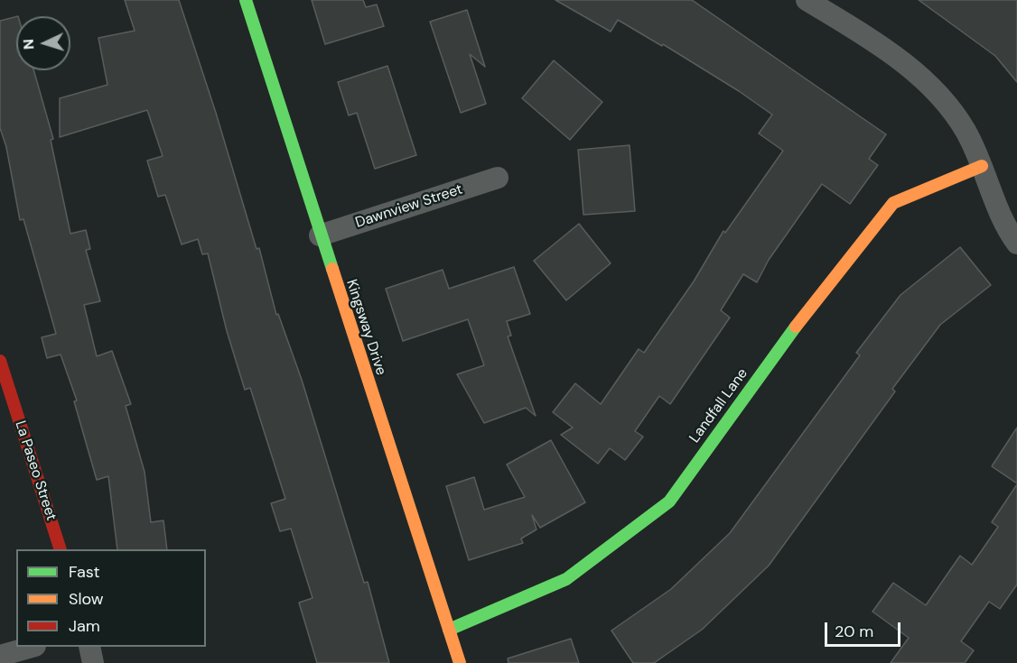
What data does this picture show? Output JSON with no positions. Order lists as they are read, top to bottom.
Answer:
{
  "streets": {
    "street": [
      "Dawnview Street",
      "Kingsway Drive",
      "Landfall Lane",
      "La Paseo Street"
    ]
  },
  "crossings": [
    ["Dawnview Street", "Kingsway Drive"],
    ["Kingsway Drive", "Landfall Lane"]
  ],
  "legend": ["Fast", "Slow", "Jam"],
  "scale_bar": "20 m",
  "north": "left"
}
